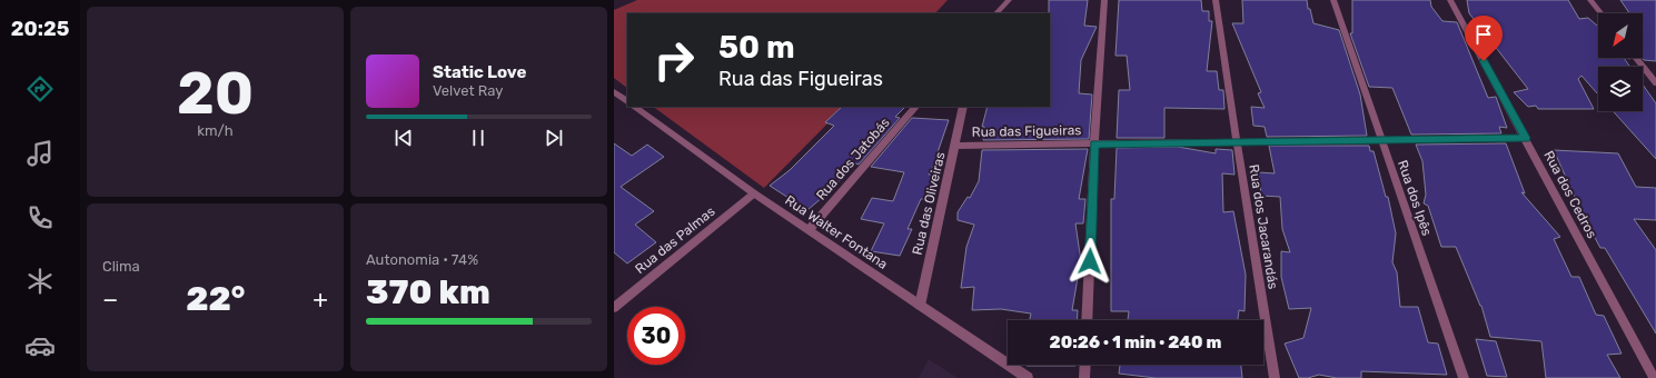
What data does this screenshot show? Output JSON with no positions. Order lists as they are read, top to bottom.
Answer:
{
  "streets": {
    "street": [
      "Rua das Figueiras",
      "Rua dos Jatobás",
      "Rua dos Cedros",
      "Rua dos Ipês",
      "Rua das Oliveiras",
      "Rua dos Jacarandás",
      "Rua Walter Fontana",
      "Rua das Palmas"
    ]
  },
  "crossings": [
    ["Rua das Figueiras", "Rua dos Cedros"],
    ["Rua das Figueiras", "Rua dos Ipês"],
    ["Rua das Figueiras", "Rua das Oliveiras"],
    ["Rua das Figueiras", "Rua dos Jacarandás"],
    ["Rua dos Jatobás", "Rua Walter Fontana"],
    ["Rua das Oliveiras", "Rua Walter Fontana"],
    ["Rua Walter Fontana", "Rua das Palmas"]
  ],
  "north": "bottom left",
  "page": {
    "tabs": "20:25",
    "tile": [
      ["20", "km/h"],
      "Clima",
      ["Autonomia · 74%", "370 km"]
    ],
    "turn": ["50 m", "Rua das Figueiras"],
    "song": ["Static Love", "Velvet Ray"],
    "heat": ["−", "22°", "+"],
    "limit": "30",
    "trip": "20:26 · 1 min · 240 m"
  }
}
